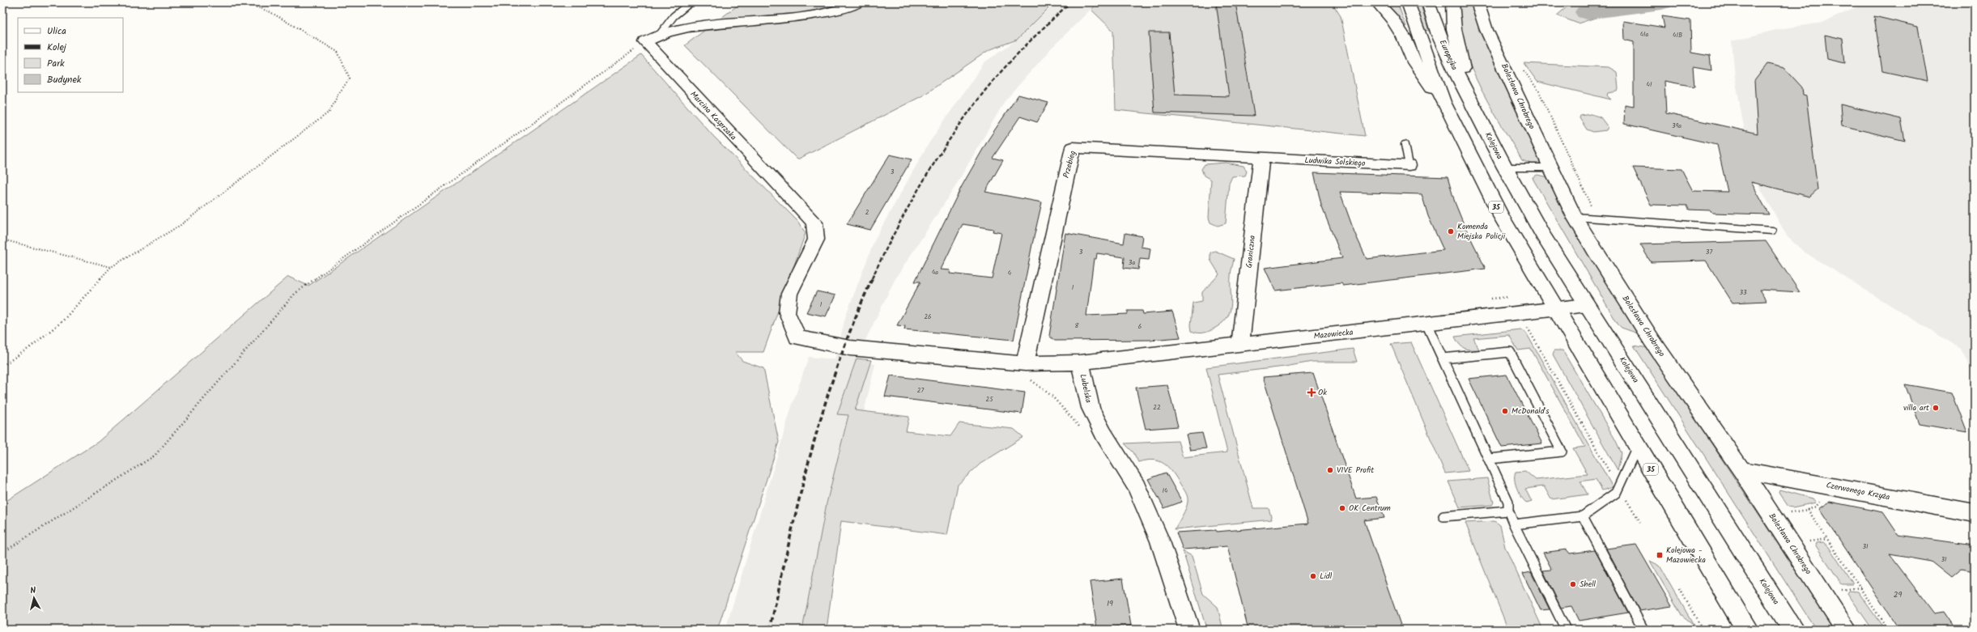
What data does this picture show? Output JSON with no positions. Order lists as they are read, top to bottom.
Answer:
{
  "streets": {
    "main road": ["Europejka", "Kolejowa", "35"],
    "street": [
      "Bolesława Chrobrego",
      "Marcina Kasprzaka",
      "Ludwika Solskiego",
      "Przebieg",
      "Graniczna",
      "Mazowiecka",
      "Lubelska",
      "Czerwonego Krzyża"
    ]
  },
  "crossings": [
    ["Europejka", "Kolejowa"],
    ["Bolesława Chrobrego", "Czerwonego Krzyża"],
    ["Marcina Kasprzaka", "Lubelska"],
    ["Kolejowa", "Mazowiecka"],
    ["Ludwika Solskiego", "Przebieg"],
    ["Ludwika Solskiego", "Graniczna"],
    ["Przebieg", "Graniczna"],
    ["Przebieg", "Lubelska"],
    ["35", "Mazowiecka"],
    ["Graniczna", "Mazowiecka"],
    ["Mazowiecka", "Lubelska"]
  ],
  "places": {
    "other": [
      "Komenda Miejska Policji",
      "villa art",
      "McDonald's",
      "VIVE Profit",
      "OK Centrum",
      "Lidl",
      "Shell"
    ],
    "health": ["Ok"],
    "transit": ["Kolejowa - Mazowiecka"]
  },
  "house_numbers": [
    "41a",
    "41B",
    "41",
    "39a",
    "3",
    "2",
    "3",
    "37",
    "3a",
    "4a",
    "4",
    "1",
    "33",
    "1",
    "26",
    "8",
    "6",
    "27",
    "25",
    "22",
    "14",
    "31",
    "31",
    "29",
    "19"
  ],
  "legend": [
    "Ulica",
    "Kolej",
    "Park",
    "Budynek"
  ],
  "north": "top"
}
